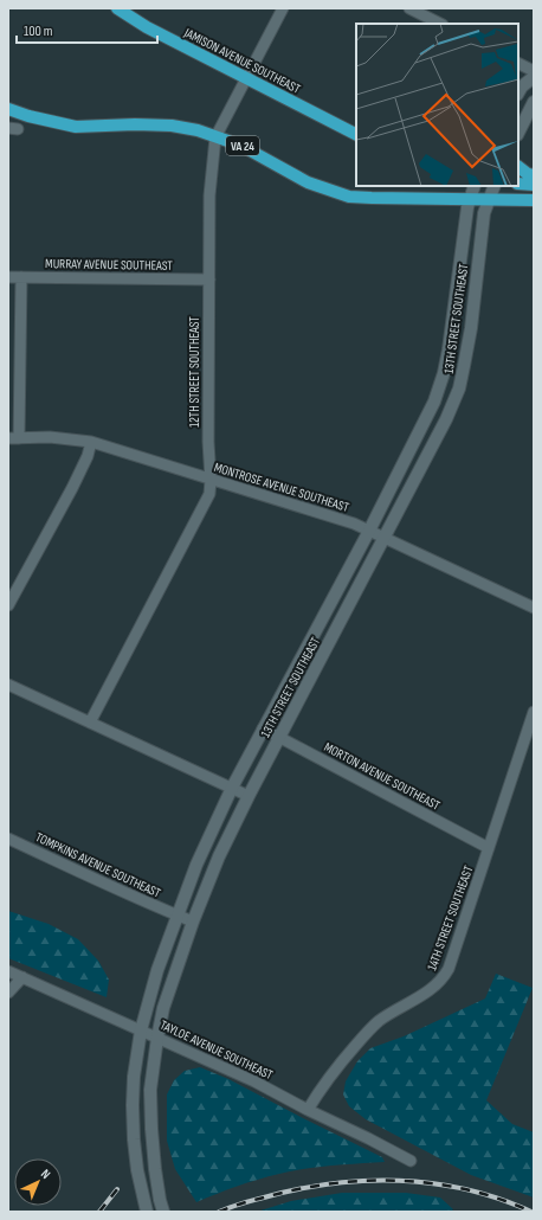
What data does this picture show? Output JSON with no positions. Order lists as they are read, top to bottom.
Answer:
{
  "streets": {
    "main road": ["JAMISON AVENUE SOUTHEAST", "VA 24", "13TH STREET SOUTHEAST"],
    "street": [
      "MURRAY AVENUE SOUTHEAST",
      "12TH STREET SOUTHEAST",
      "MONTROSE AVENUE SOUTHEAST",
      "MORTON AVENUE SOUTHEAST",
      "TOMPKINS AVENUE SOUTHEAST",
      "14TH STREET SOUTHEAST",
      "TAYLOE AVENUE SOUTHEAST"
    ]
  },
  "crossings": [
    ["JAMISON AVENUE SOUTHEAST", "12TH STREET SOUTHEAST"],
    ["VA 24", "13TH STREET SOUTHEAST"],
    ["VA 24", "12TH STREET SOUTHEAST"],
    ["MURRAY AVENUE SOUTHEAST", "12TH STREET SOUTHEAST"],
    ["13TH STREET SOUTHEAST", "MONTROSE AVENUE SOUTHEAST"],
    ["13TH STREET SOUTHEAST", "MORTON AVENUE SOUTHEAST"],
    ["13TH STREET SOUTHEAST", "TOMPKINS AVENUE SOUTHEAST"],
    ["13TH STREET SOUTHEAST", "TAYLOE AVENUE SOUTHEAST"],
    ["12TH STREET SOUTHEAST", "MONTROSE AVENUE SOUTHEAST"],
    ["MORTON AVENUE SOUTHEAST", "14TH STREET SOUTHEAST"],
    ["14TH STREET SOUTHEAST", "TAYLOE AVENUE SOUTHEAST"]
  ],
  "scale_bar": "100 m",
  "north": "top right"
}
